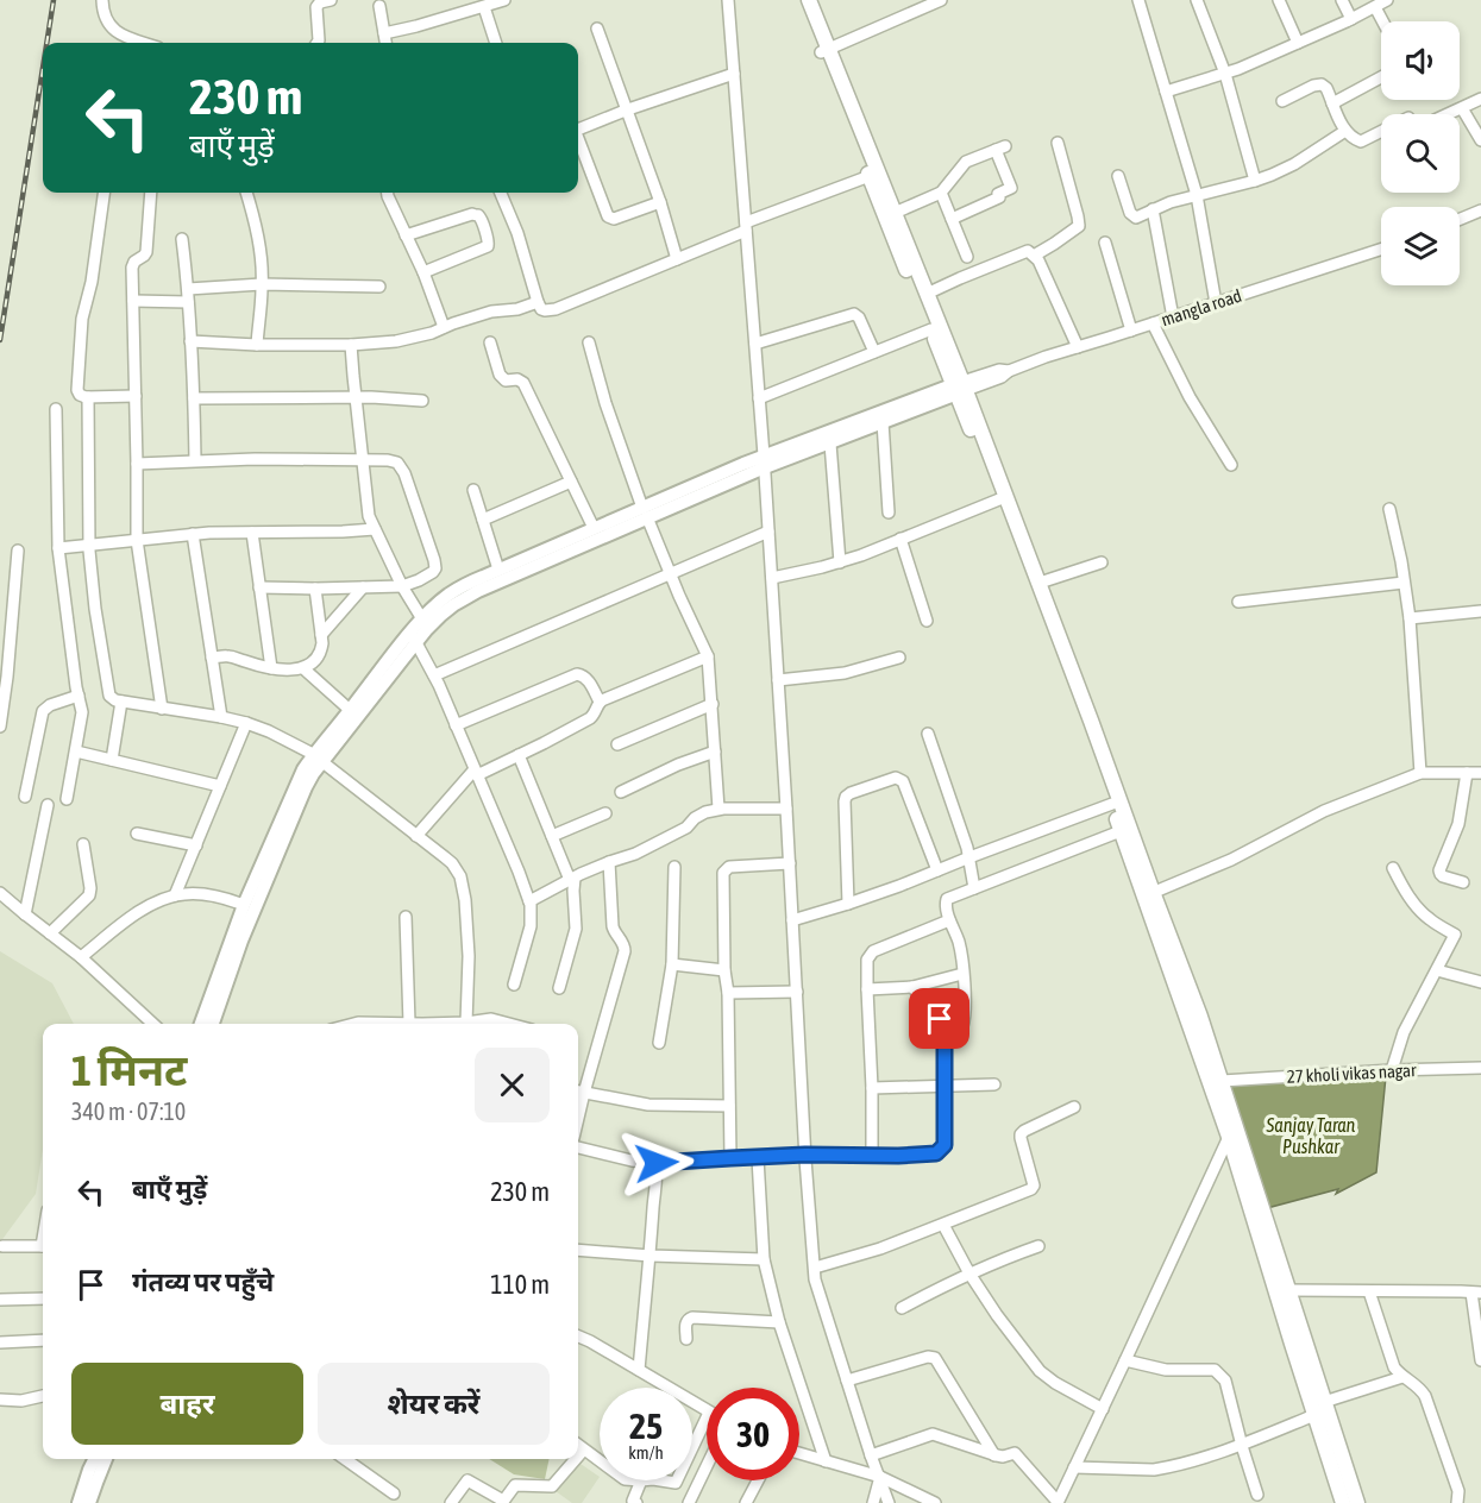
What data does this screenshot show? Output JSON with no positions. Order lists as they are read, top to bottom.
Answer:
{
  "streets": {
    "street": ["mangla road", "27 kholi vikas nagar"]
  },
  "water": ["Sanjay Taran Pushkar"],
  "page": {
    "turn": ["230 m", "बाएँ मुड़ें"],
    "heading": ["1 मिनट", "340 m · 07:10"],
    "list": [
      {
        "name": "बाएँ मुड़ें",
        "value": "230 m"
      },
      {
        "name": "गंतव्य पर पहुँचे",
        "value": "110 m"
      }
    ],
    "buttons": ["बाहर", "शेयर करें"],
    "speed": "25 km/h",
    "limit": "30"
  }
}
